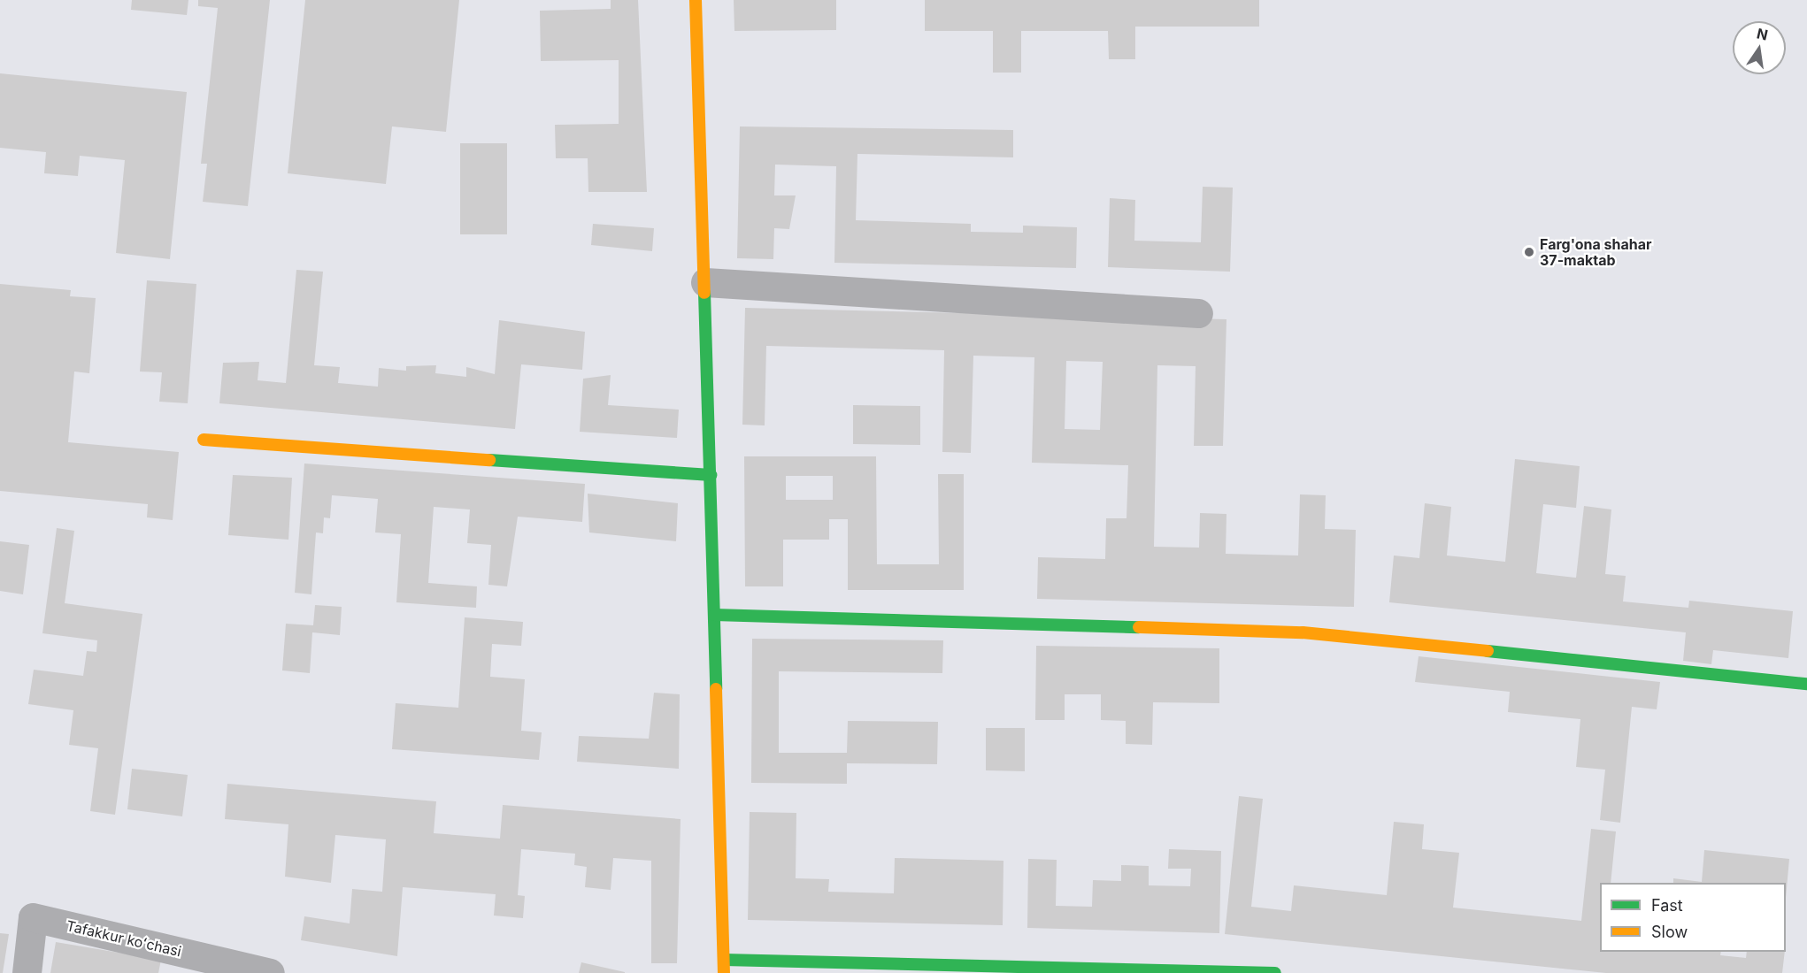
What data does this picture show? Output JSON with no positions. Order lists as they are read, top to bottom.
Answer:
{
  "streets": {
    "street": ["Tafakkur koʻchasi"]
  },
  "places": ["Farg'ona shahar 37-maktab"],
  "legend": ["Fast", "Slow"],
  "north": "top"
}
